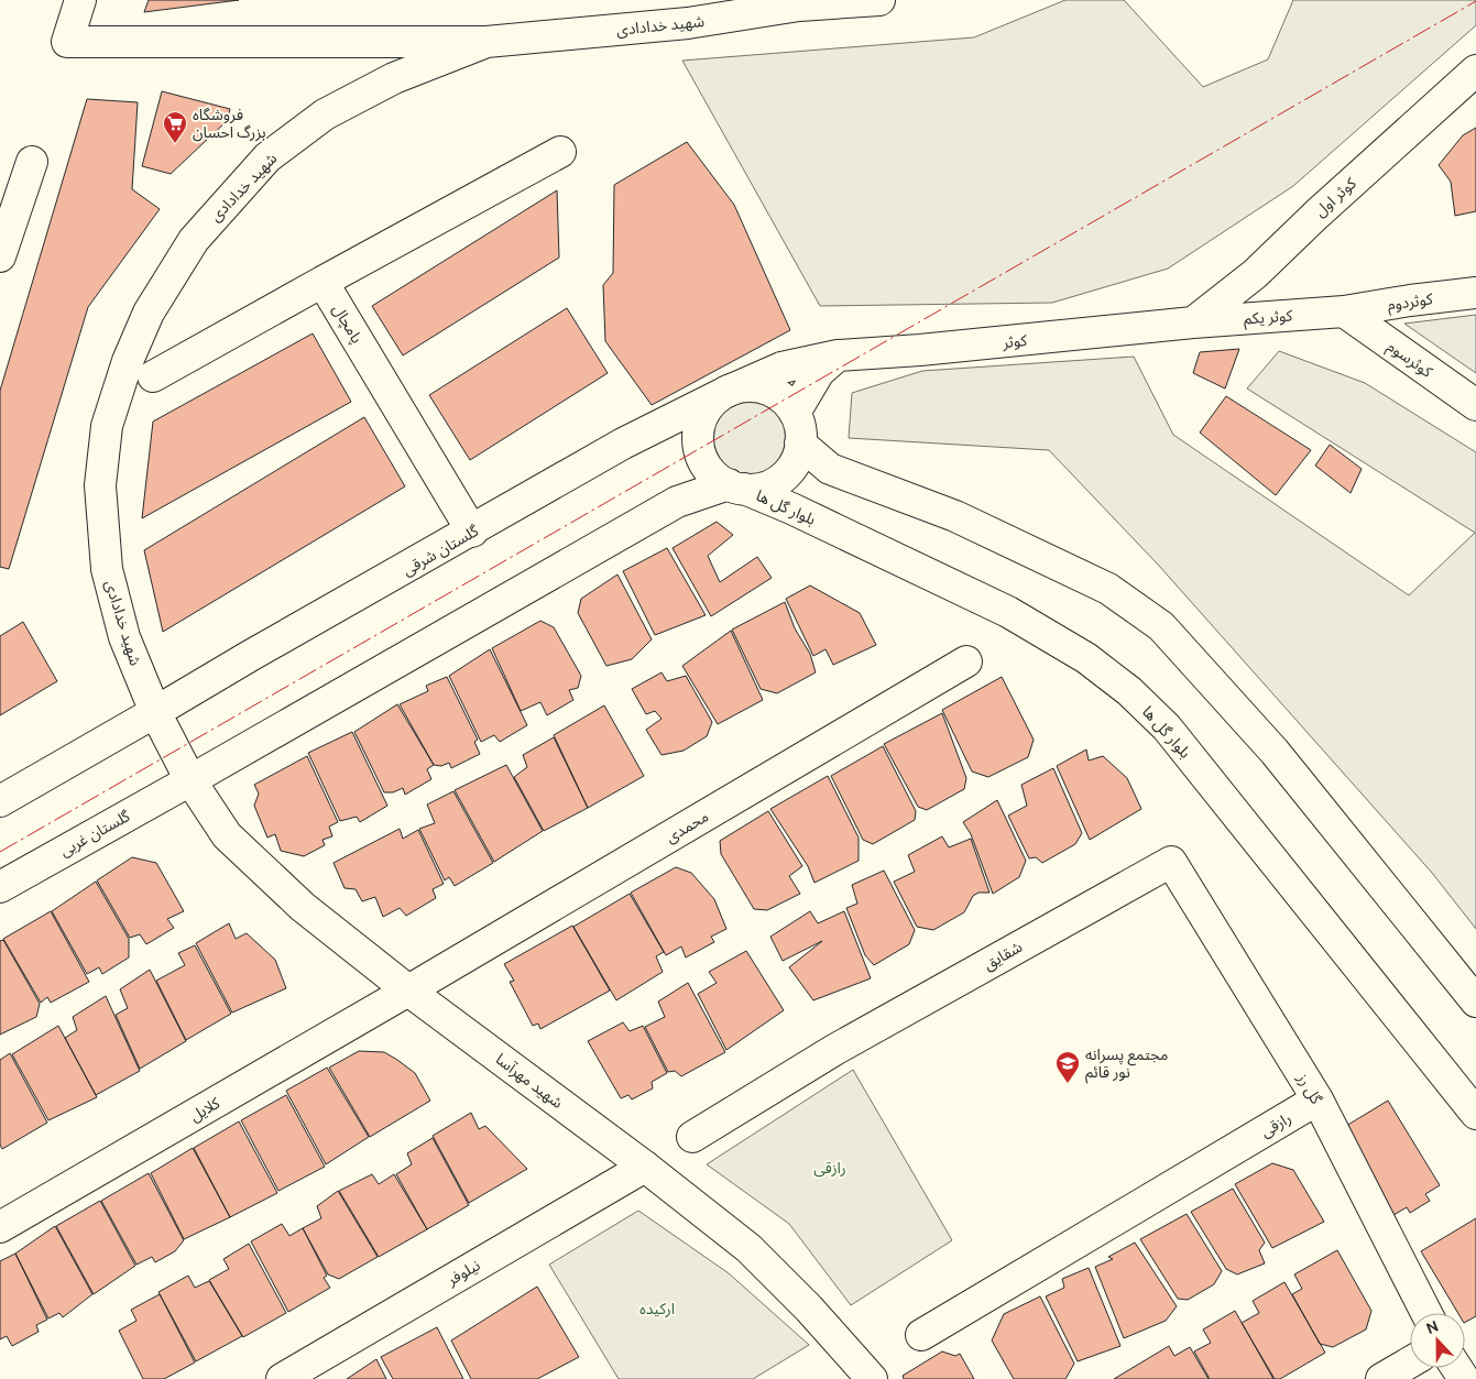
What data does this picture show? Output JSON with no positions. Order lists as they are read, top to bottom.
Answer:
{
  "streets": {
    "street": [
      "شهید خدادادی",
      "کوثر اول",
      "کوثردوم",
      "کوثر یکم",
      "پامچال",
      "کوثر",
      "کوثرسوم",
      "بلوار گل ها",
      "گلستان شرقی",
      "محمدی",
      "گلستان غربی",
      "شقایق",
      "شهید مهرآسا",
      "گل رز",
      "کلایل",
      "رازقی",
      "نیلوفر"
    ]
  },
  "crossings": [
    ["شهید خدادادی", "گلستان شرقی"],
    ["شهید خدادادی", "گلستان غربی"],
    ["شهید خدادادی", "شهید مهرآسا"],
    ["کوثر اول", "کوثر یکم"],
    ["کوثر اول", "کوثر"],
    ["کوثردوم", "کوثر یکم"],
    ["کوثردوم", "کوثرسوم"],
    ["کوثر یکم", "کوثر"],
    ["کوثر یکم", "کوثرسوم"],
    ["پامچال", "گلستان شرقی"],
    ["کوثر", "بلوار گل ها"],
    ["کوثر", "گلستان شرقی"],
    ["بلوار گل ها", "گلستان شرقی"],
    ["محمدی", "شهید مهرآسا"],
    ["محمدی", "کلایل"],
    ["گلستان غربی", "شهید مهرآسا"],
    ["شقایق", "گل رز"],
    ["شهید مهرآسا", "کلایل"],
    ["شهید مهرآسا", "نیلوفر"],
    ["گل رز", "رازقی"]
  ],
  "parks": ["رازقی", "ارکیده"],
  "places": {
    "supermarket": ["فروشگاه بزرگ احسان"],
    "school or university": ["مجتمع پسرانه نور قائم"]
  },
  "north": "top"
}
